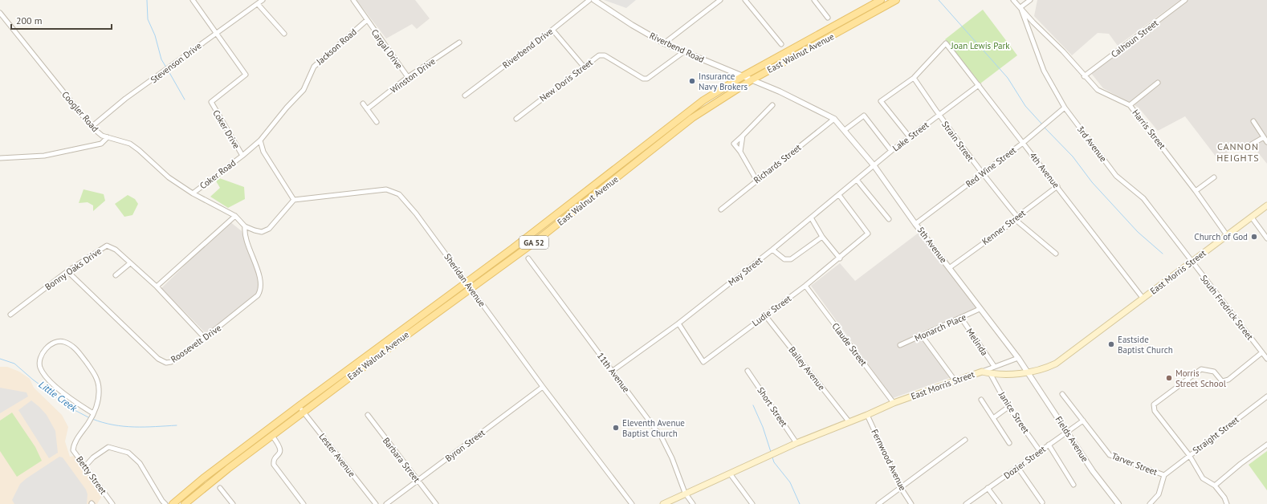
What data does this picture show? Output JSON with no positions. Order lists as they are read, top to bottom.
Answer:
{
  "streets": {
    "main road": ["East Walnut Avenue", "GA 52", "East Morris Street"],
    "street": [
      "Calhoun Street",
      "Jackson Road",
      "Riverbend Road",
      "Riverbend Drive",
      "Cargal Drive",
      "Stevenson Drive",
      "Winston Drive",
      "New Doris Street",
      "Coogler Road",
      "Coker Drive",
      "Harris Street",
      "Lake Street",
      "Strain Street",
      "3rd Avenue",
      "Richards Street",
      "Red Wine Street",
      "4th Avenue",
      "Coker Road",
      "Kenner Street",
      "5th Avenue",
      "Bonny Oaks Drive",
      "May Street",
      "Sheridan Avenue",
      "South Fredrick Street",
      "Ludie Street",
      "Monarch Place",
      "Melinda",
      "Roosevelt Drive",
      "Claude Street",
      "Bailey Avenue",
      "11th Avenue",
      "Short Street",
      "Janice Street",
      "Straight Street",
      "Fields Avenue",
      "Byron Street",
      "Lester Avenue",
      "Barbara Street",
      "Fernwood Avenue",
      "Dozier Street",
      "Tarver Street",
      "Betty Street"
    ]
  },
  "crossings": [
    ["Calhoun Street", "Harris Street"],
    ["Jackson Road", "Cargal Drive"],
    ["Jackson Road", "Coker Drive"],
    ["Jackson Road", "Coker Road"],
    ["Riverbend Road", "East Walnut Avenue"],
    ["Riverbend Road", "New Doris Street"],
    ["Riverbend Road", "Richards Street"],
    ["Riverbend Road", "5th Avenue"],
    ["Cargal Drive", "Winston Drive"],
    ["East Walnut Avenue", "Sheridan Avenue"],
    ["East Walnut Avenue", "Lester Avenue"],
    ["Stevenson Drive", "Coogler Road"],
    ["Stevenson Drive", "Coker Drive"],
    ["Coogler Road", "Coker Road"],
    ["Coogler Road", "Roosevelt Drive"],
    ["Coker Drive", "Coker Road"],
    ["Harris Street", "3rd Avenue"],
    ["Harris Street", "East Morris Street"],
    ["Lake Street", "Strain Street"],
    ["Lake Street", "4th Avenue"],
    ["Lake Street", "5th Avenue"],
    ["Lake Street", "May Street"],
    ["Strain Street", "Red Wine Street"],
    ["Strain Street", "4th Avenue"],
    ["Strain Street", "Kenner Street"],
    ["3rd Avenue", "Red Wine Street"],
    ["3rd Avenue", "East Morris Street"],
    ["3rd Avenue", "South Fredrick Street"],
    ["Richards Street", "5th Avenue"],
    ["Red Wine Street", "4th Avenue"],
    ["Red Wine Street", "5th Avenue"],
    ["4th Avenue", "Kenner Street"],
    ["4th Avenue", "East Morris Street"],
    ["Kenner Street", "5th Avenue"],
    ["5th Avenue", "May Street"],
    ["5th Avenue", "East Morris Street"],
    ["5th Avenue", "Monarch Place"],
    ["5th Avenue", "Fields Avenue"],
    ["Bonny Oaks Drive", "Roosevelt Drive"],
    ["May Street", "Ludie Street"],
    ["May Street", "11th Avenue"],
    ["East Morris Street", "South Fredrick Street"],
    ["East Morris Street", "Claude Street"],
    ["East Morris Street", "Bailey Avenue"],
    ["East Morris Street", "11th Avenue"],
    ["East Morris Street", "Short Street"],
    ["East Morris Street", "Janice Street"],
    ["East Morris Street", "Fields Avenue"],
    ["East Morris Street", "Fernwood Avenue"],
    ["Sheridan Avenue", "Byron Street"],
    ["Ludie Street", "Claude Street"],
    ["Ludie Street", "Bailey Avenue"],
    ["Monarch Place", "Melinda"],
    ["Janice Street", "Dozier Street"],
    ["Straight Street", "Tarver Street"],
    ["Fields Avenue", "Dozier Street"],
    ["Byron Street", "Barbara Street"],
    ["Dozier Street", "Tarver Street"]
  ],
  "districts": ["CANNON HEIGHTS"],
  "water": ["Little Creek"],
  "parks": ["Joan Lewis Park"],
  "places": [
    "Insurance Navy Brokers",
    "Church of God",
    "Eastside Baptist Church",
    "Morris Street School",
    "Eleventh Avenue Baptist Church"
  ],
  "scale_bar": "200 m"
}
